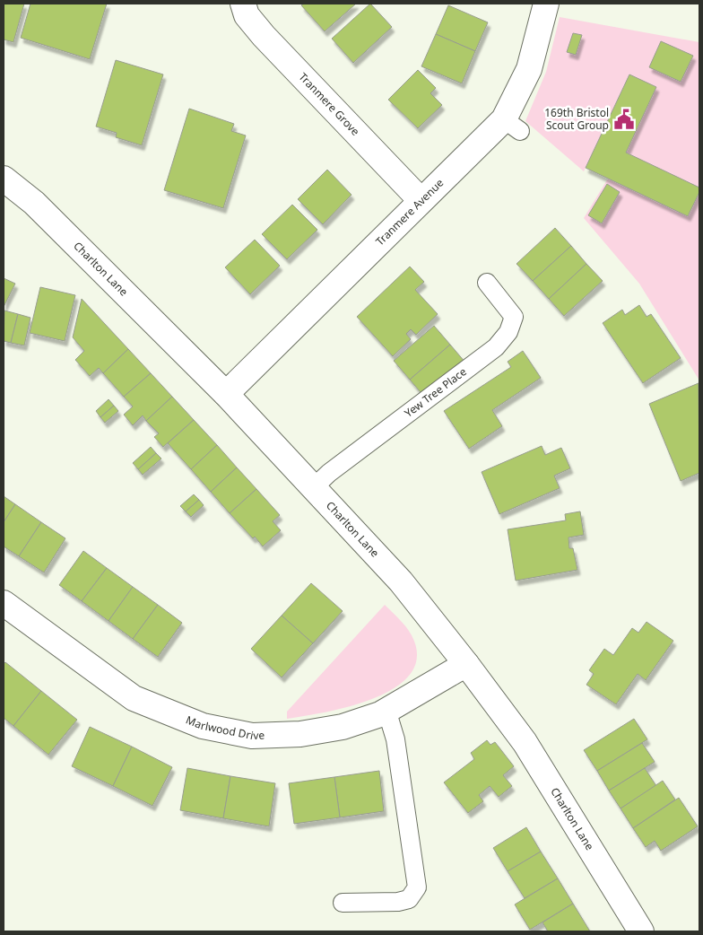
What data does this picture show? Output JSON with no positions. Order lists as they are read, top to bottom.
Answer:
{
  "streets": {
    "street": [
      "Tranmere Grove",
      "Tranmere Avenue",
      "Charlton Lane",
      "Marlwood Drive"
    ],
    "lane": ["Yew Tree Place"]
  },
  "crossings": [
    ["Tranmere Grove", "Tranmere Avenue"],
    ["Tranmere Avenue", "Charlton Lane"],
    ["Charlton Lane", "Yew Tree Place"],
    ["Charlton Lane", "Marlwood Drive"]
  ],
  "places": {
    "public building": ["169th Bristol Scout Group"]
  }
}
